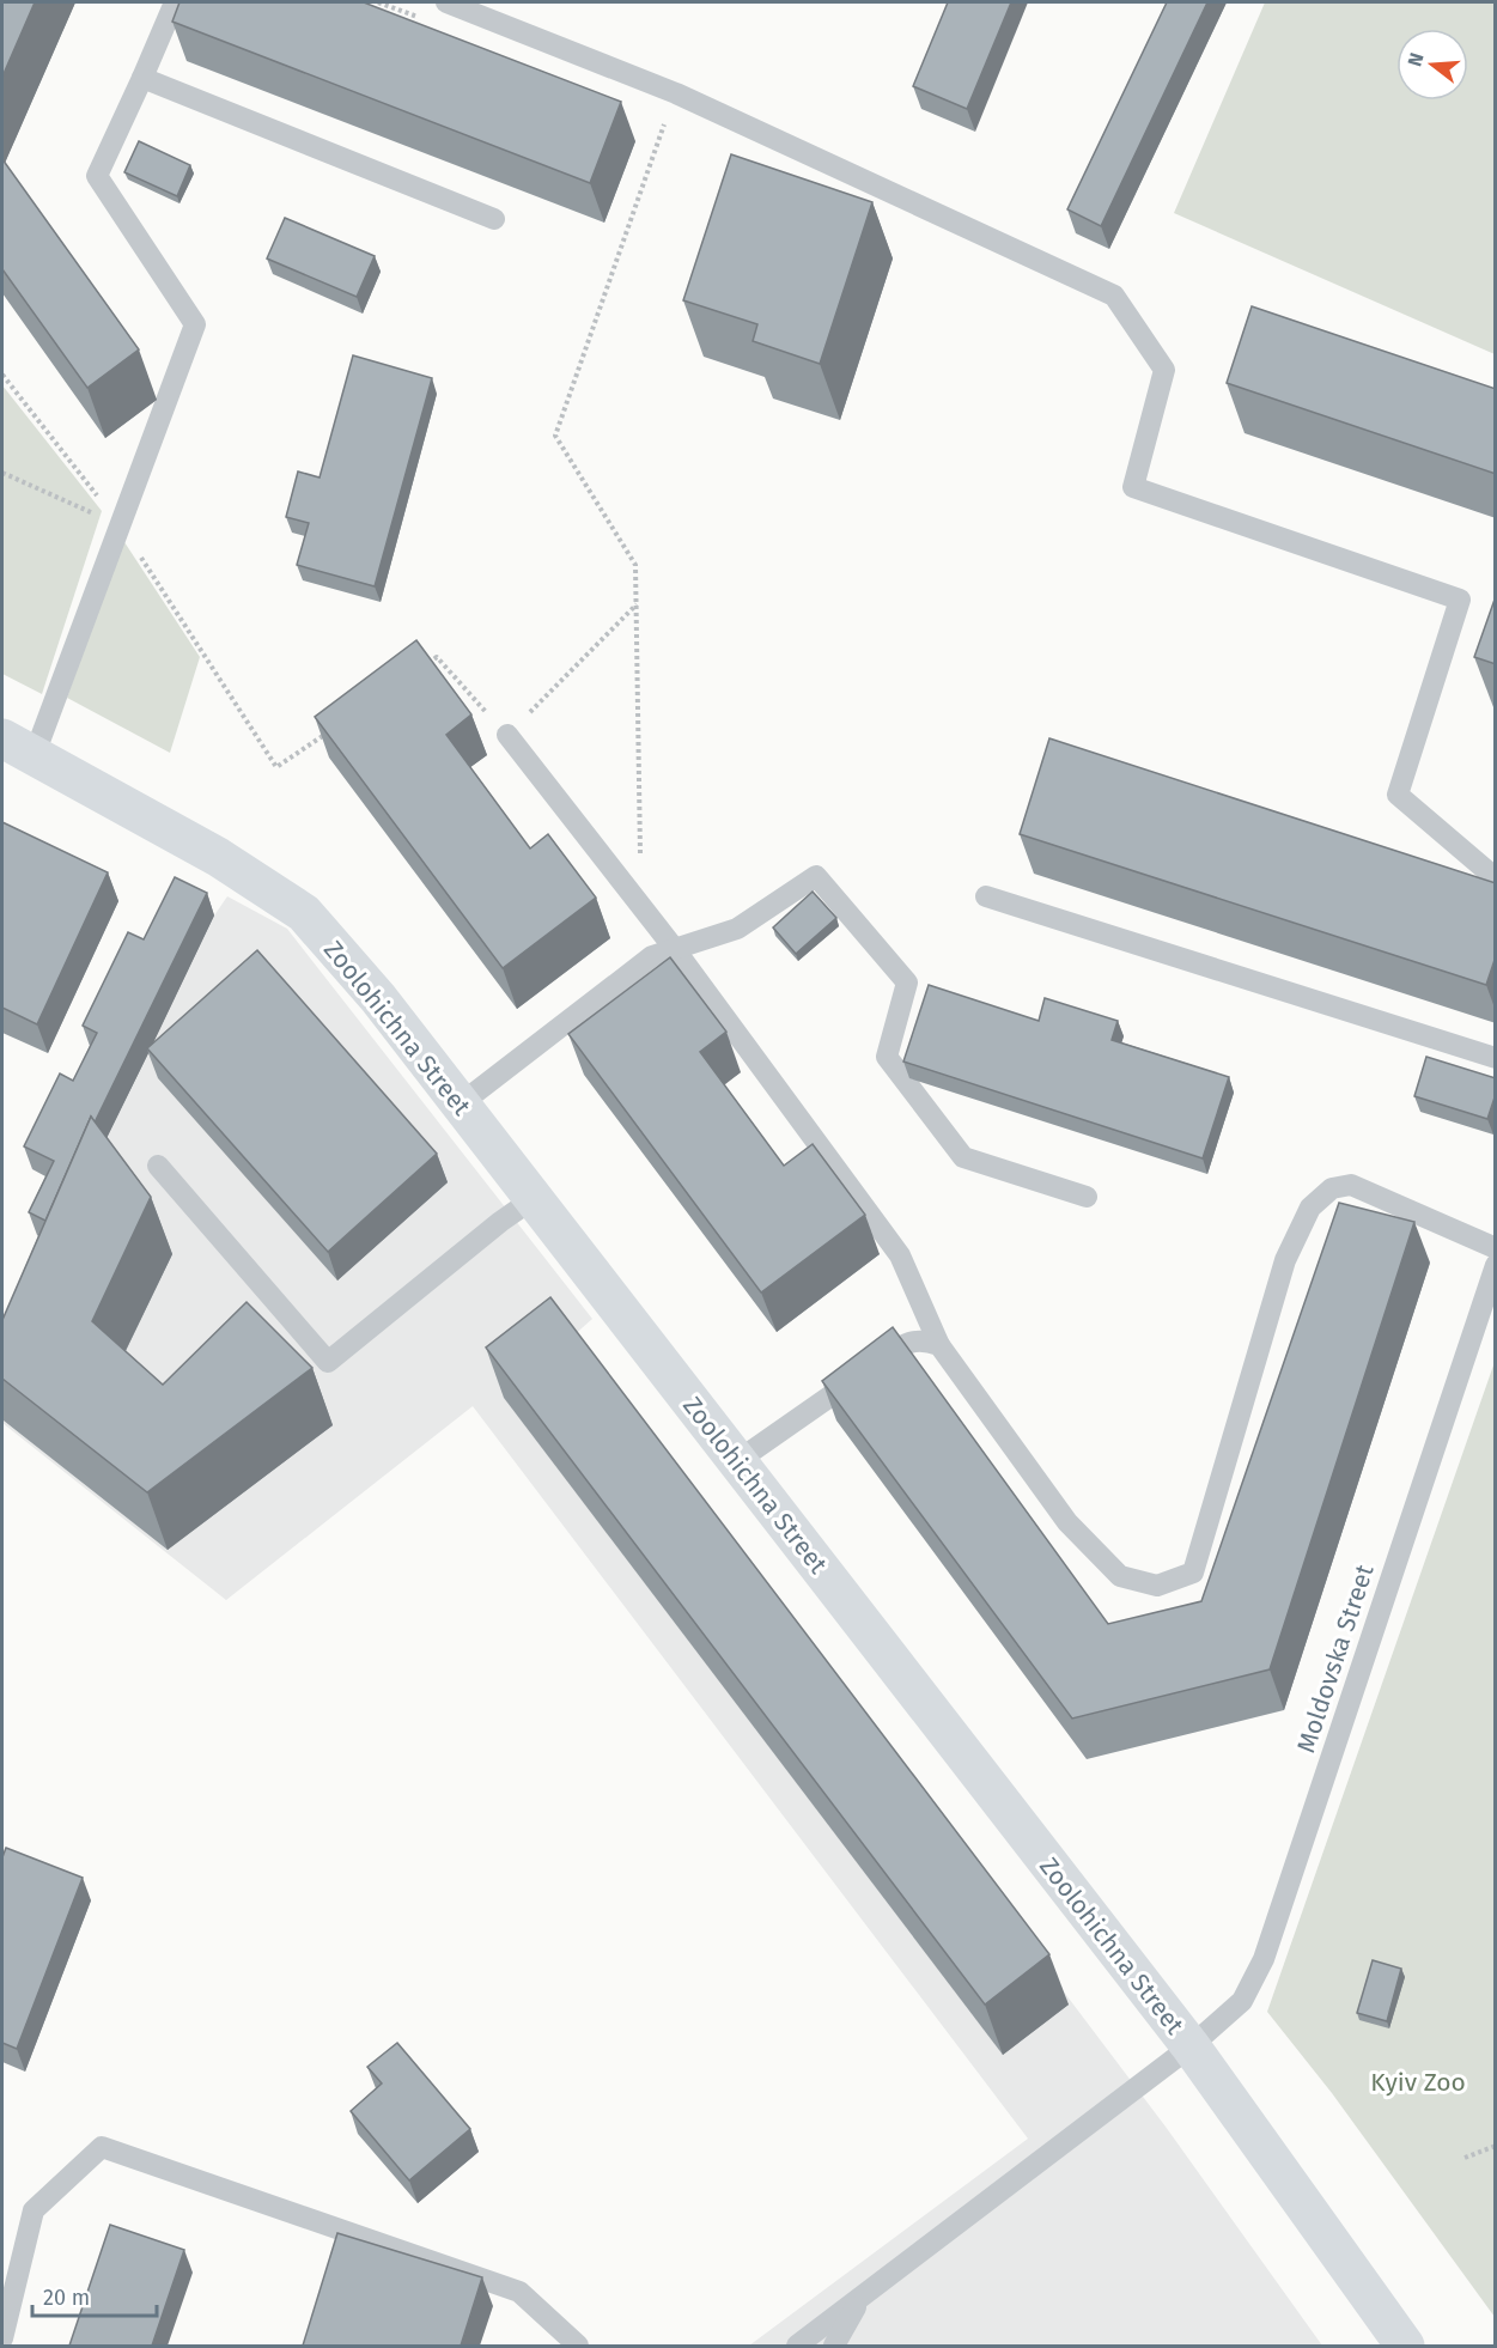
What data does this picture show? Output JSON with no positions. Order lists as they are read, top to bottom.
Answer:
{
  "streets": {
    "street": ["Zoolohichna Street"],
    "lane": ["Moldovska Street"]
  },
  "crossings": [
    ["Zoolohichna Street", "Moldovska Street"]
  ],
  "parks": ["Kyiv Zoo"],
  "scale_bar": "20 m",
  "north": "left"
}
